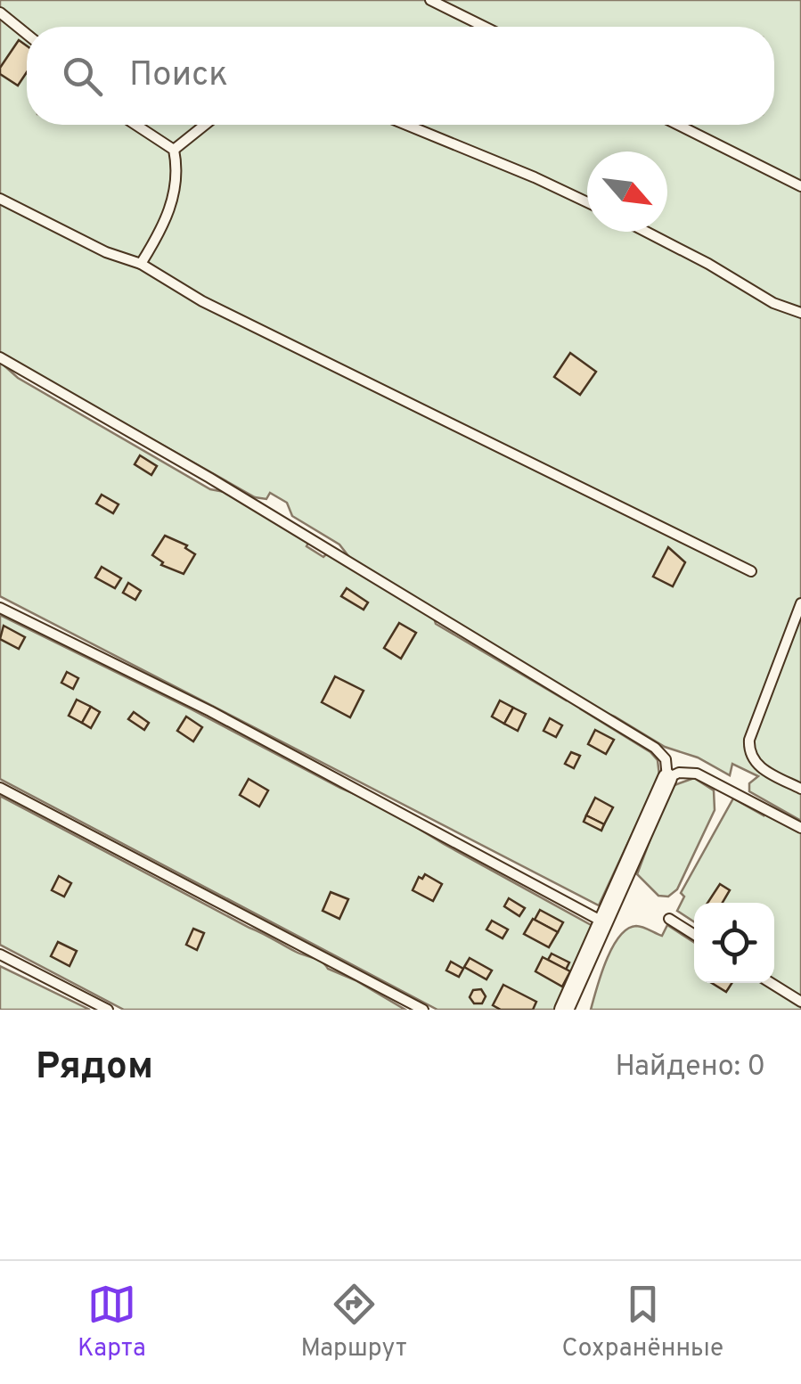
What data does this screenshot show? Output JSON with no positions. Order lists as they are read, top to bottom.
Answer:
{
  "north": "bottom right",
  "page": {
    "search": "Поиск",
    "heading": ["Рядом", "Найдено: 0"],
    "nav": ["Карта", "Маршрут", "Сохранённые"]
  }
}
